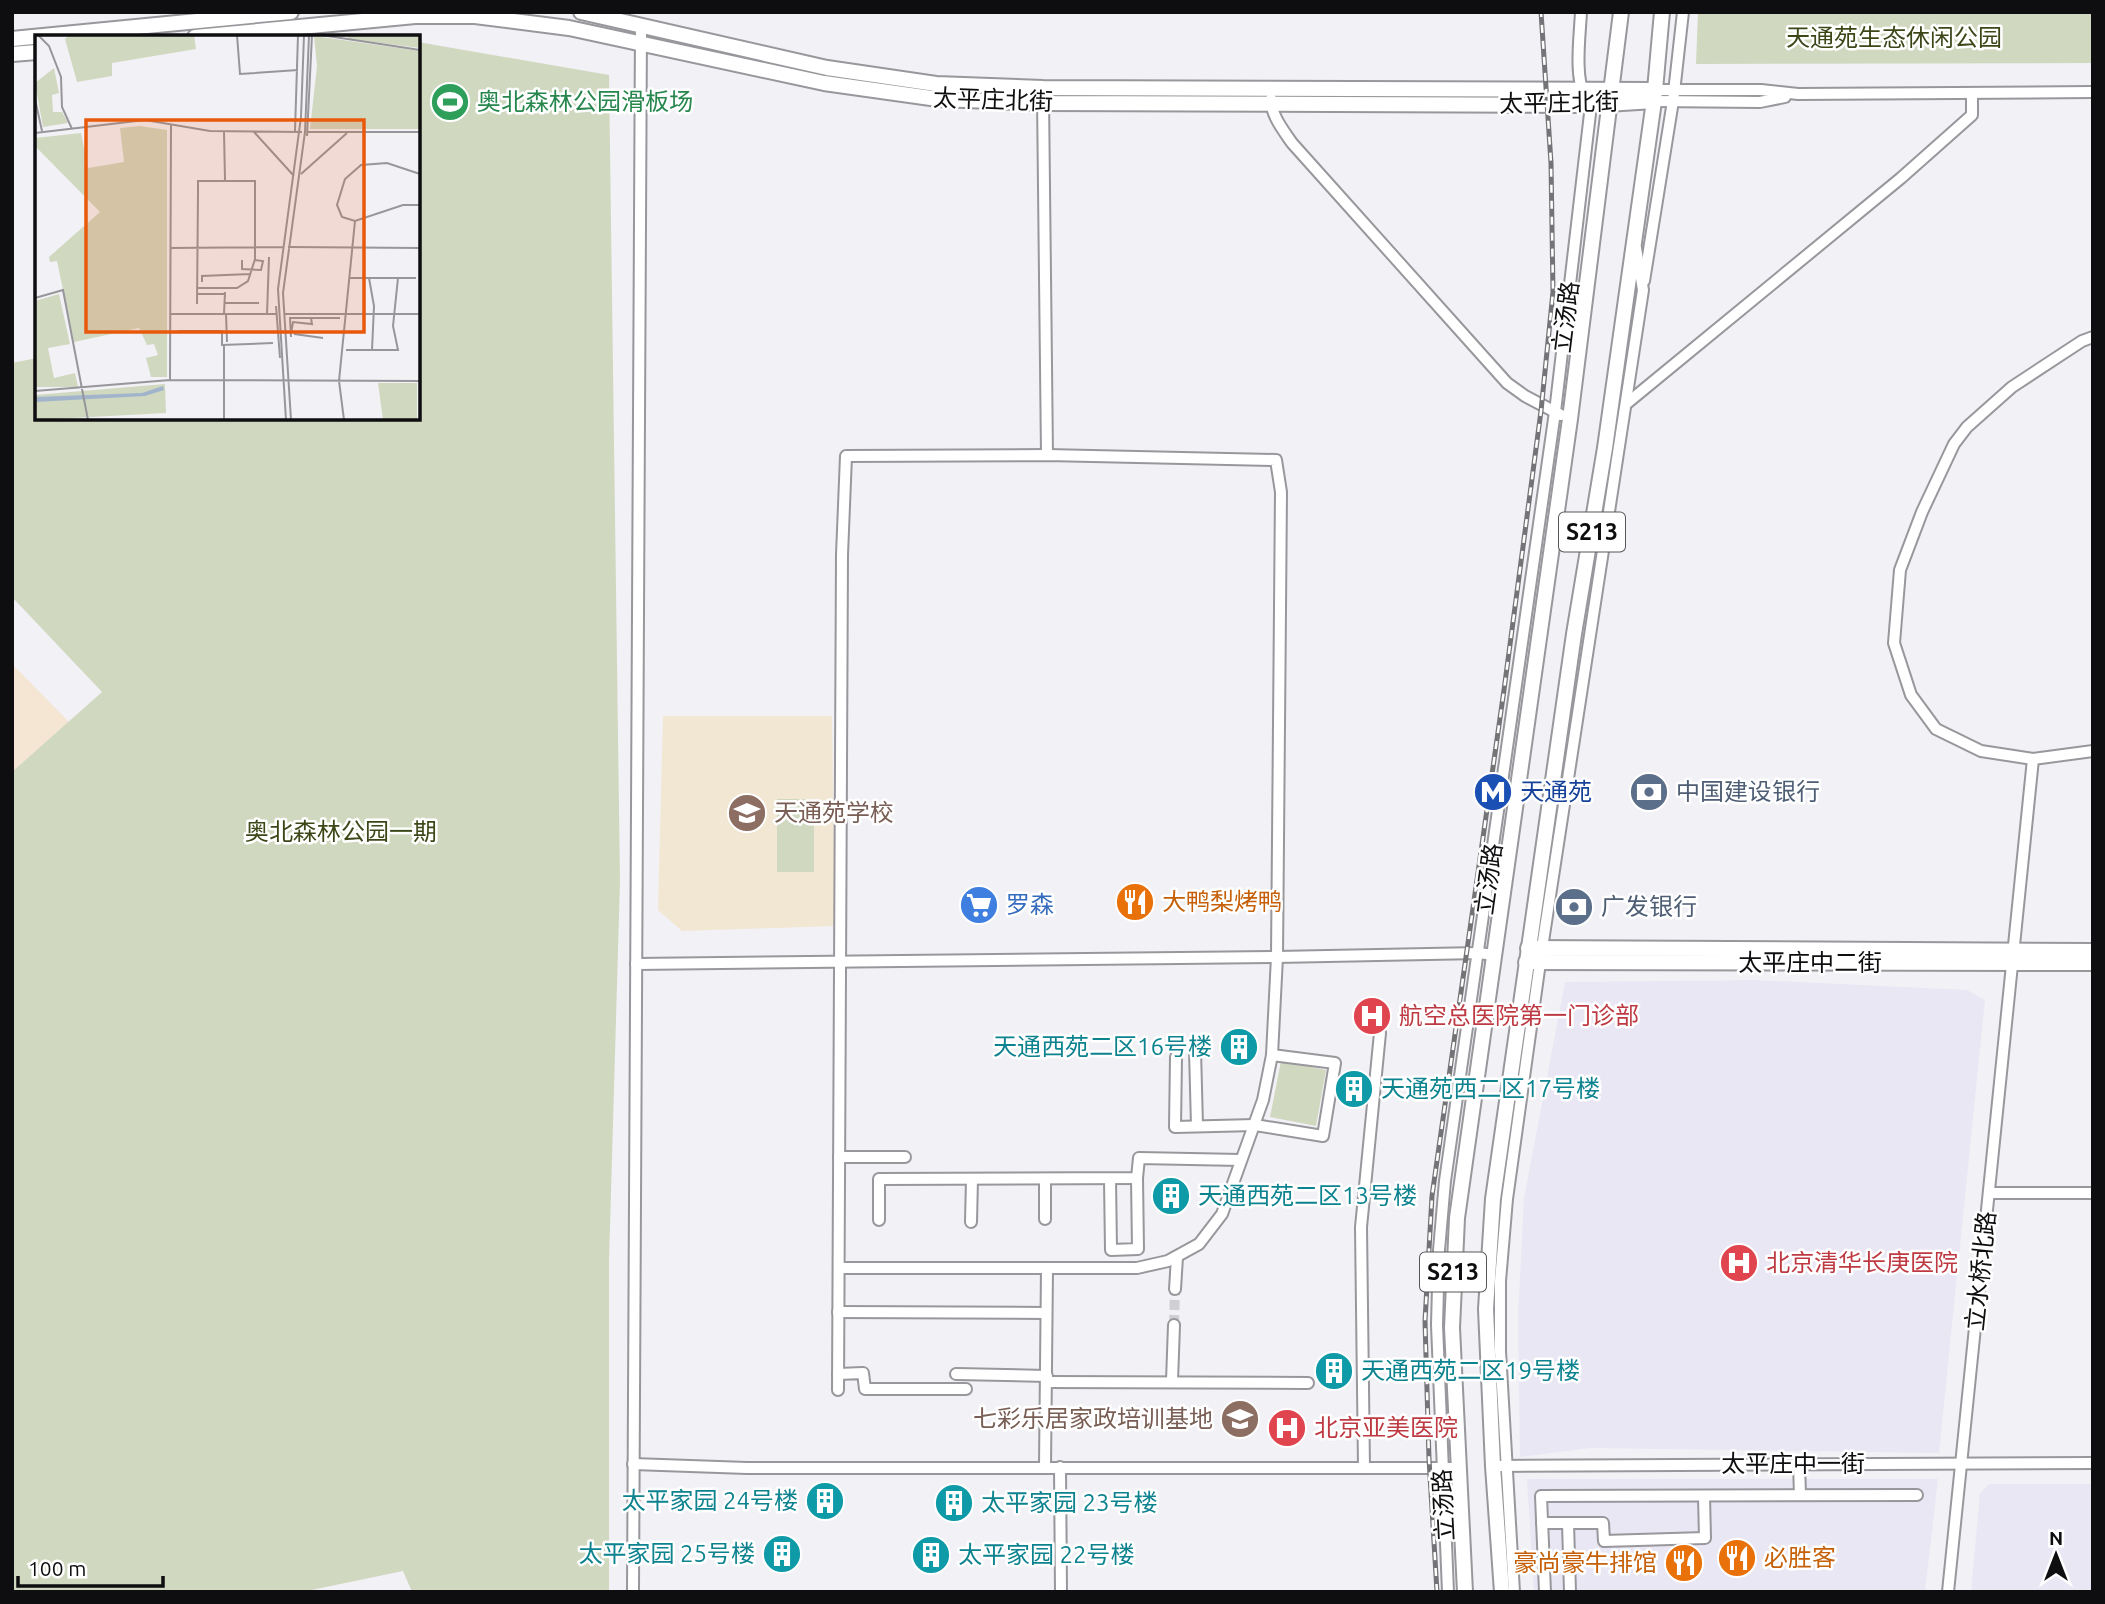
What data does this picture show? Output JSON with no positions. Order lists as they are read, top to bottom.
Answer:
{
  "streets": {
    "main road": [
      "太平庄北街",
      "立汤路",
      "S213",
      "太平庄中二街"
    ],
    "street": ["立水桥北路", "太平庄中一街"]
  },
  "crossings": [
    ["太平庄北街", "立汤路"],
    ["立汤路", "太平庄中二街"],
    ["立汤路", "太平庄中一街"],
    ["太平庄中二街", "立水桥北路"],
    ["立水桥北路", "太平庄中一街"]
  ],
  "parks": ["天通苑生态休闲公园", "奥北森林公园一期"],
  "places": {
    "sports": ["奥北森林公园滑板场"],
    "metro station": ["天通苑"],
    "bank": ["中国建设银行", "广发银行"],
    "school or university": ["天通苑学校", "七彩乐居家政培训基地"],
    "restaurant": ["大鸭梨烤鸭", "必胜客", "豪尚豪牛排馆"],
    "supermarket": ["罗森"],
    "hospital": ["航空总医院第一门诊部", "北京清华长庚医院", "北京亚美医院"],
    "building": [
      "天通西苑二区16号楼",
      "天通苑西二区17号楼",
      "天通西苑二区13号楼",
      "天通西苑二区19号楼",
      "太平家园 24号楼",
      "太平家园 23号楼",
      "太平家园 25号楼",
      "太平家园 22号楼"
    ]
  },
  "scale_bar": "100 m",
  "north": "top"
}
